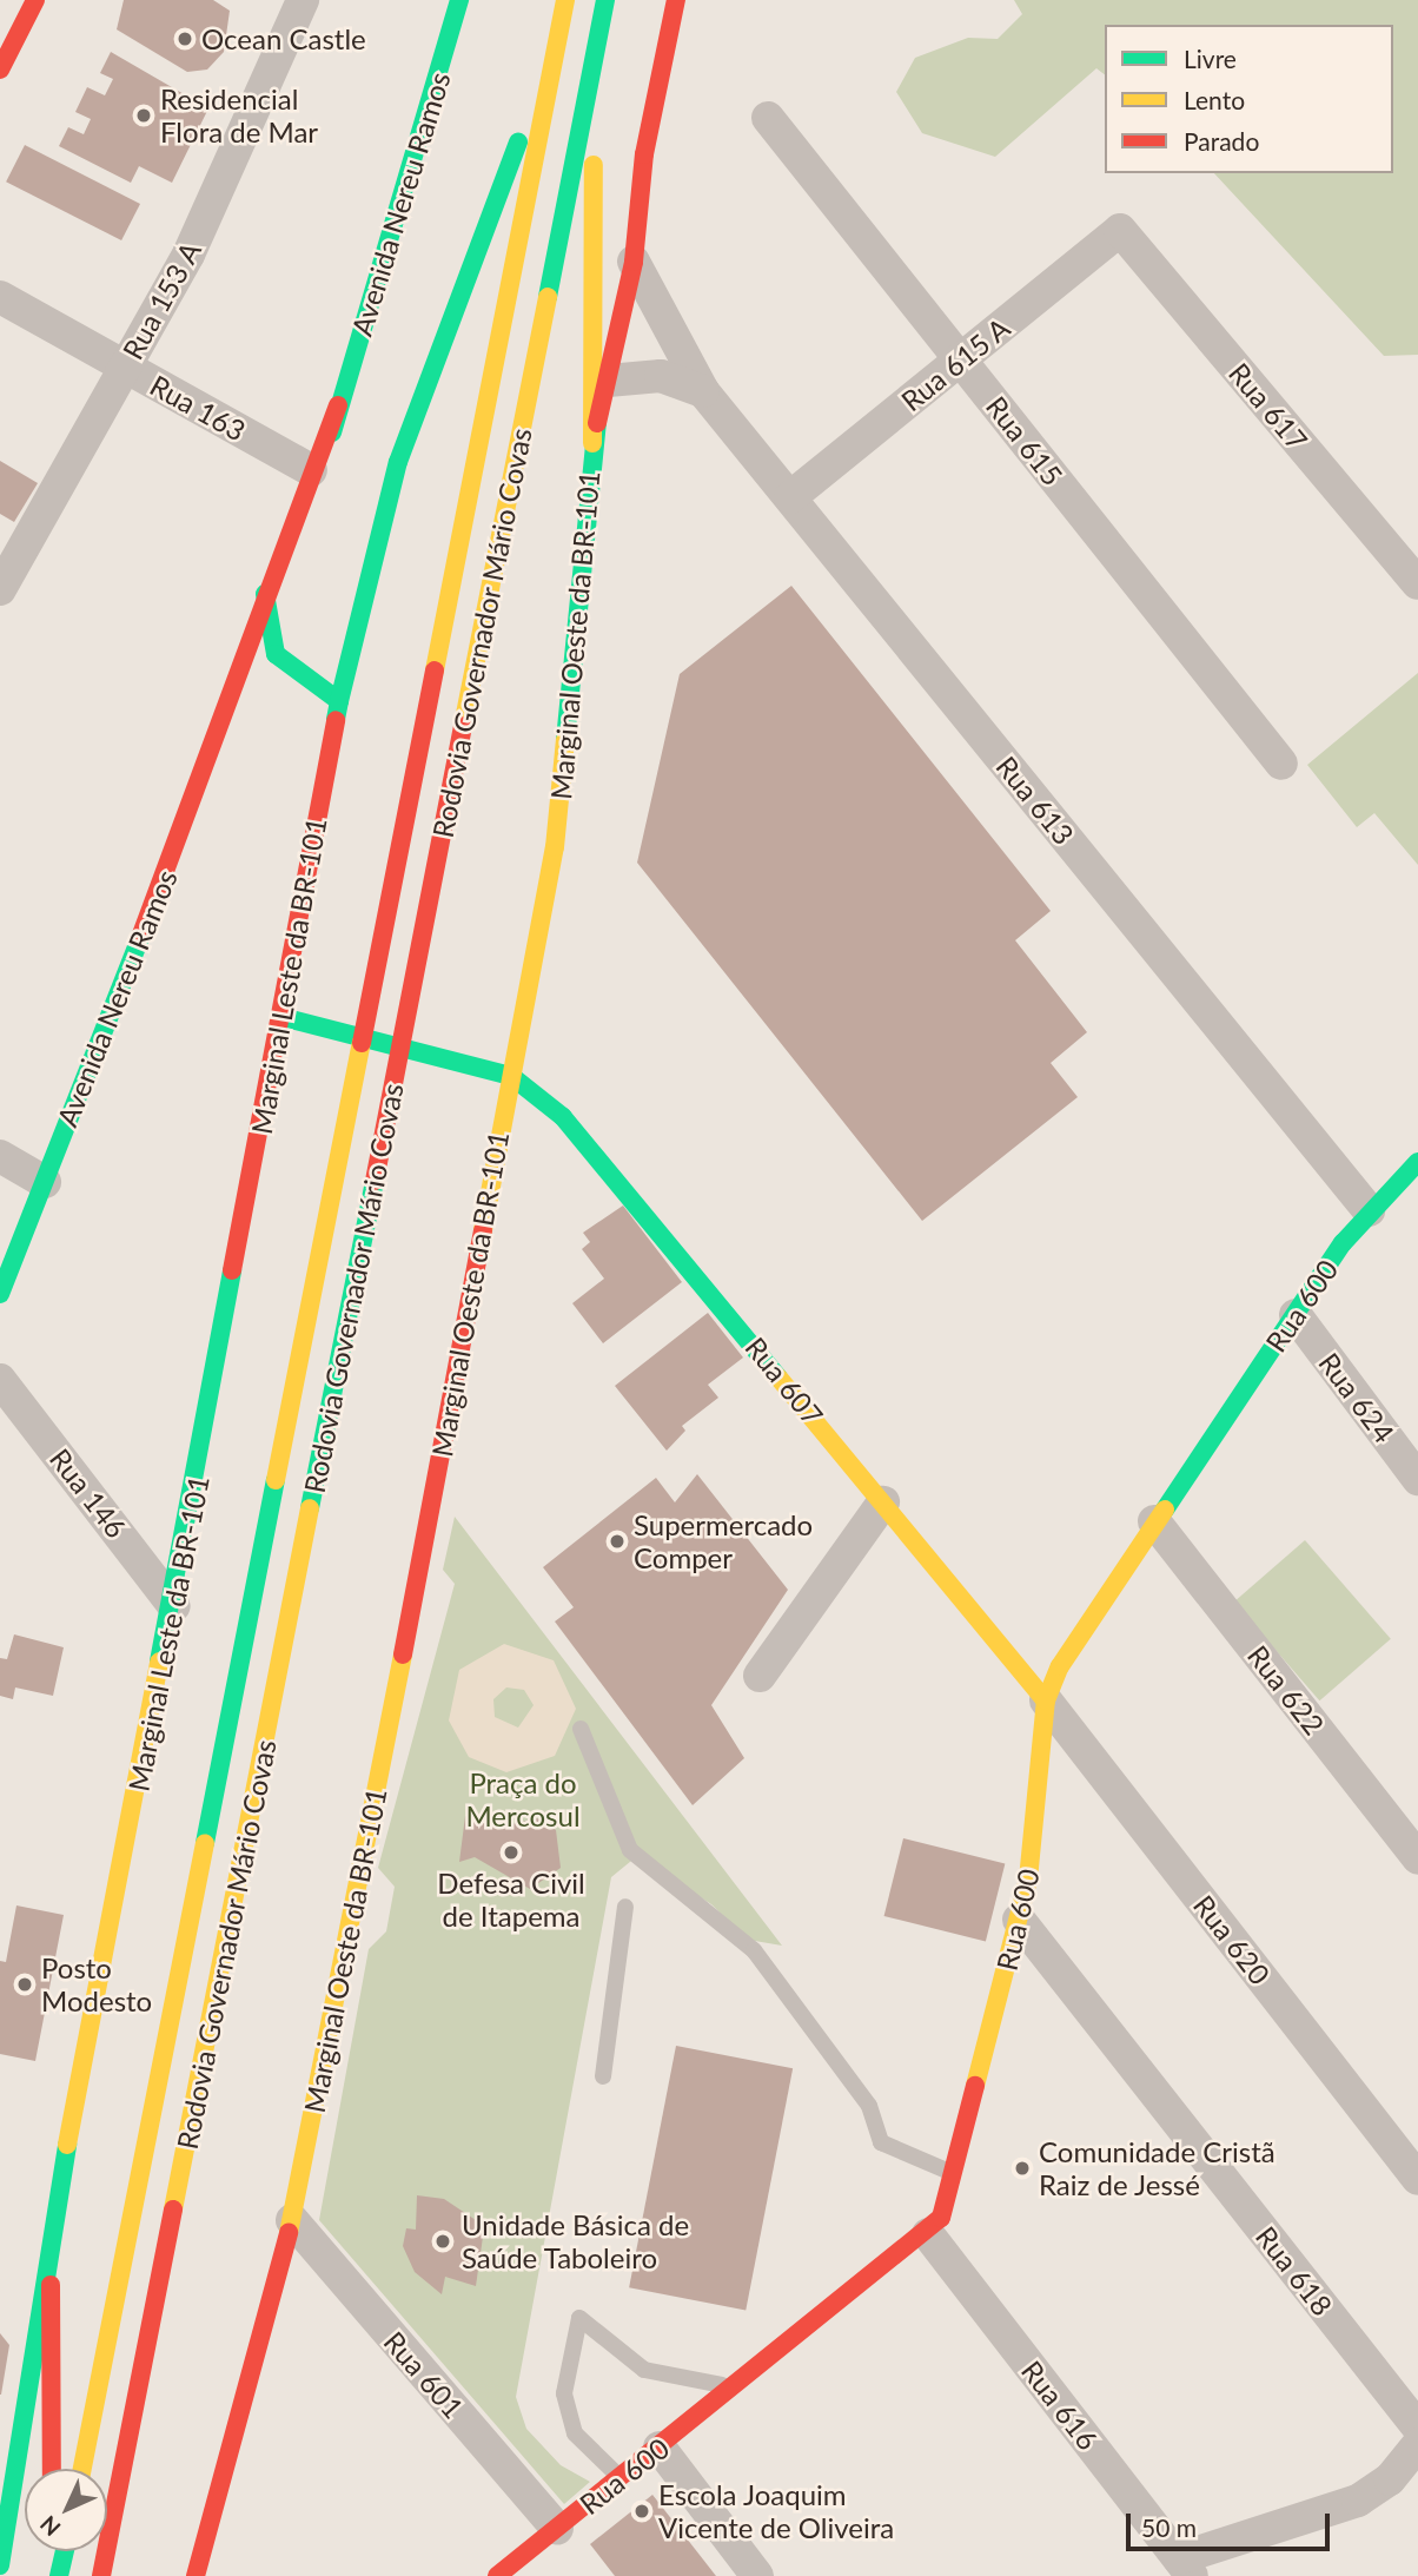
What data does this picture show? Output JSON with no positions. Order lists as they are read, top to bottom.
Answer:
{
  "streets": {
    "main road": [
      "Avenida Nereu Ramos",
      "Rodovia Governador Mário Covas",
      "Marginal Oeste da BR-101",
      "Marginal Leste da BR-101",
      "Rua 600",
      "Rua 607"
    ],
    "street": [
      "Rua 153 A",
      "Rua 615 A",
      "Rua 617",
      "Rua 163",
      "Rua 615",
      "Rua 613",
      "Rua 624",
      "Rua 146",
      "Rua 622",
      "Rua 620",
      "Rua 618",
      "Rua 601",
      "Rua 616"
    ]
  },
  "crossings": [
    ["Avenida Nereu Ramos", "Rua 163"],
    ["Rua 153 A", "Rua 163"],
    ["Rua 615 A", "Rua 617"],
    ["Rua 615 A", "Rua 615"],
    ["Rua 615 A", "Rua 613"],
    ["Rodovia Governador Mário Covas", "Marginal Leste da BR-101"],
    ["Marginal Oeste da BR-101", "Rua 613"],
    ["Marginal Oeste da BR-101", "Rua 607"],
    ["Marginal Oeste da BR-101", "Rua 601"],
    ["Rua 613", "Rua 600"],
    ["Marginal Leste da BR-101", "Rua 146"],
    ["Rua 600", "Rua 607"],
    ["Rua 600", "Rua 624"],
    ["Rua 600", "Rua 622"],
    ["Rua 600", "Rua 620"],
    ["Rua 600", "Rua 618"],
    ["Rua 600", "Rua 601"],
    ["Rua 600", "Rua 616"],
    ["Rua 607", "Rua 620"]
  ],
  "parks": ["Praça do Mercosul"],
  "places": [
    "Ocean Castle",
    "Residencial Flora de Mar",
    "Supermercado Comper",
    "Defesa Civil de Itapema",
    "Posto Modesto",
    "Comunidade Cristã Raiz de Jessé",
    "Unidade Básica de Saúde Taboleiro",
    "Escola Joaquim Vicente de Oliveira"
  ],
  "legend": ["Livre", "Lento", "Parado"],
  "scale_bar": "50 m",
  "north": "bottom left"
}
